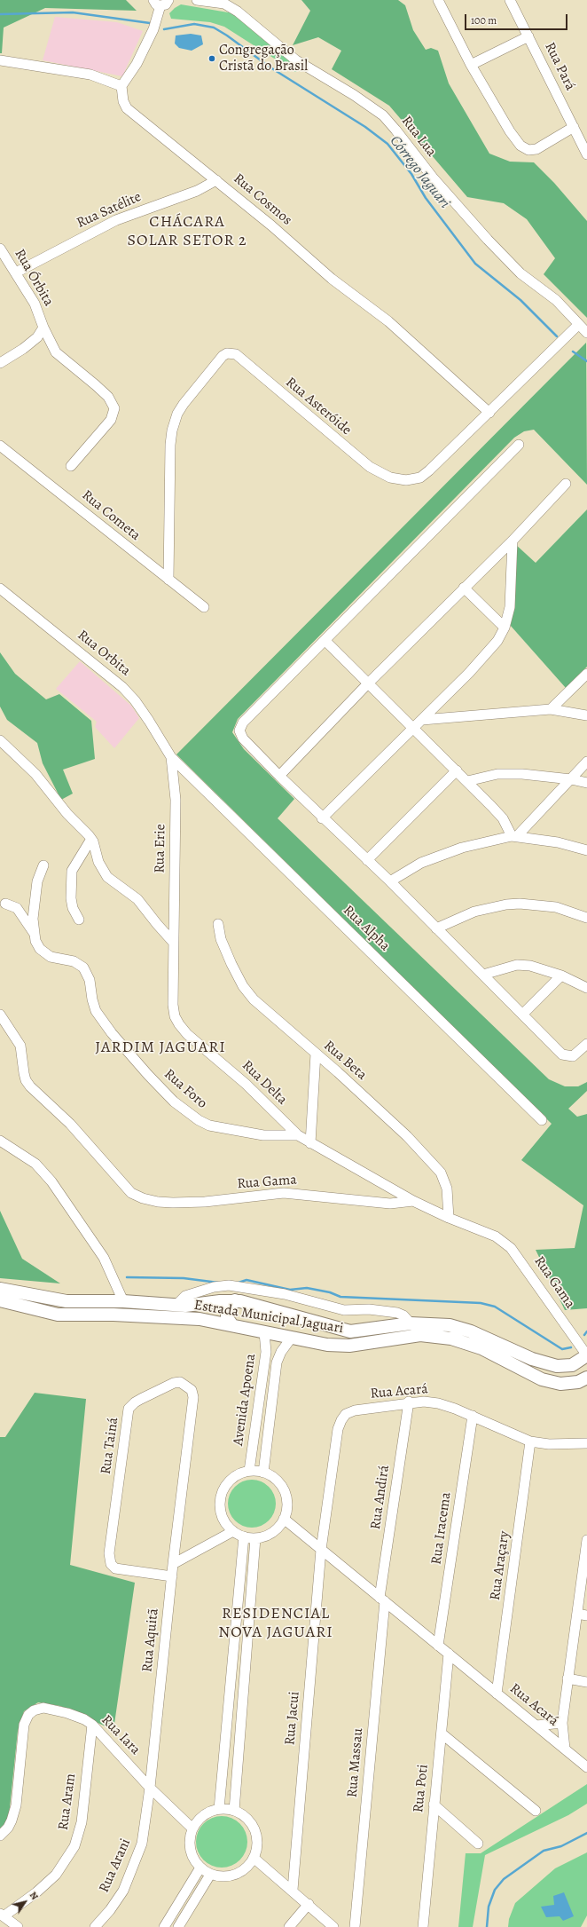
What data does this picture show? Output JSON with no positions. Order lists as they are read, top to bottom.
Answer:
{
  "streets": {
    "main road": ["Estrada Municipal Jaguari"],
    "street": [
      "Rua Pará",
      "Rua Lua",
      "Rua Cosmos",
      "Rua Satélite",
      "Rua Órbita",
      "Rua Asteróide",
      "Rua Cometa",
      "Rua Orbita",
      "Rua Erie",
      "Rua Alpha",
      "Rua Beta",
      "Rua Delta",
      "Rua Foro",
      "Rua Gama",
      "Rua Acará",
      "Avenida Apoena",
      "Rua Tainá",
      "Rua Andirá",
      "Rua Iracema",
      "Rua Araçary",
      "Rua Aquitã",
      "Rua Jacui",
      "Rua Iara",
      "Rua Massau",
      "Rua Poti",
      "Rua Aram",
      "Rua Arani"
    ]
  },
  "crossings": [
    ["Rua Lua", "Rua Asteróide"],
    ["Rua Cosmos", "Rua Satélite"],
    ["Rua Cosmos", "Rua Asteróide"],
    ["Rua Satélite", "Rua Órbita"],
    ["Rua Asteróide", "Rua Cometa"],
    ["Rua Orbita", "Rua Erie"],
    ["Rua Orbita", "Rua Alpha"],
    ["Rua Erie", "Rua Alpha"],
    ["Rua Erie", "Rua Delta"],
    ["Rua Beta", "Rua Gama"],
    ["Rua Delta", "Rua Foro"],
    ["Rua Delta", "Rua Gama"],
    ["Estrada Municipal Jaguari", "Avenida Apoena"],
    ["Rua Acará", "Avenida Apoena"],
    ["Rua Acará", "Rua Andirá"],
    ["Rua Acará", "Rua Iracema"],
    ["Rua Acará", "Rua Araçary"],
    ["Rua Acará", "Rua Jacui"],
    ["Rua Acará", "Rua Massau"],
    ["Rua Acará", "Rua Poti"],
    ["Rua Tainá", "Rua Aquitã"],
    ["Rua Andirá", "Rua Massau"],
    ["Rua Aquitã", "Rua Iara"],
    ["Rua Aquitã", "Rua Arani"],
    ["Rua Iara", "Rua Aram"],
    ["Rua Iara", "Rua Arani"]
  ],
  "districts": ["CHÁCARA SOLAR SETOR 2", "JARDIM JAGUARI", "RESIDENCIAL NOVA JAGUARI"],
  "water": ["Córrego Jaguari"],
  "places": ["Congregação Cristã do Brasil"],
  "scale_bar": "100 m",
  "north": "top right"
}
